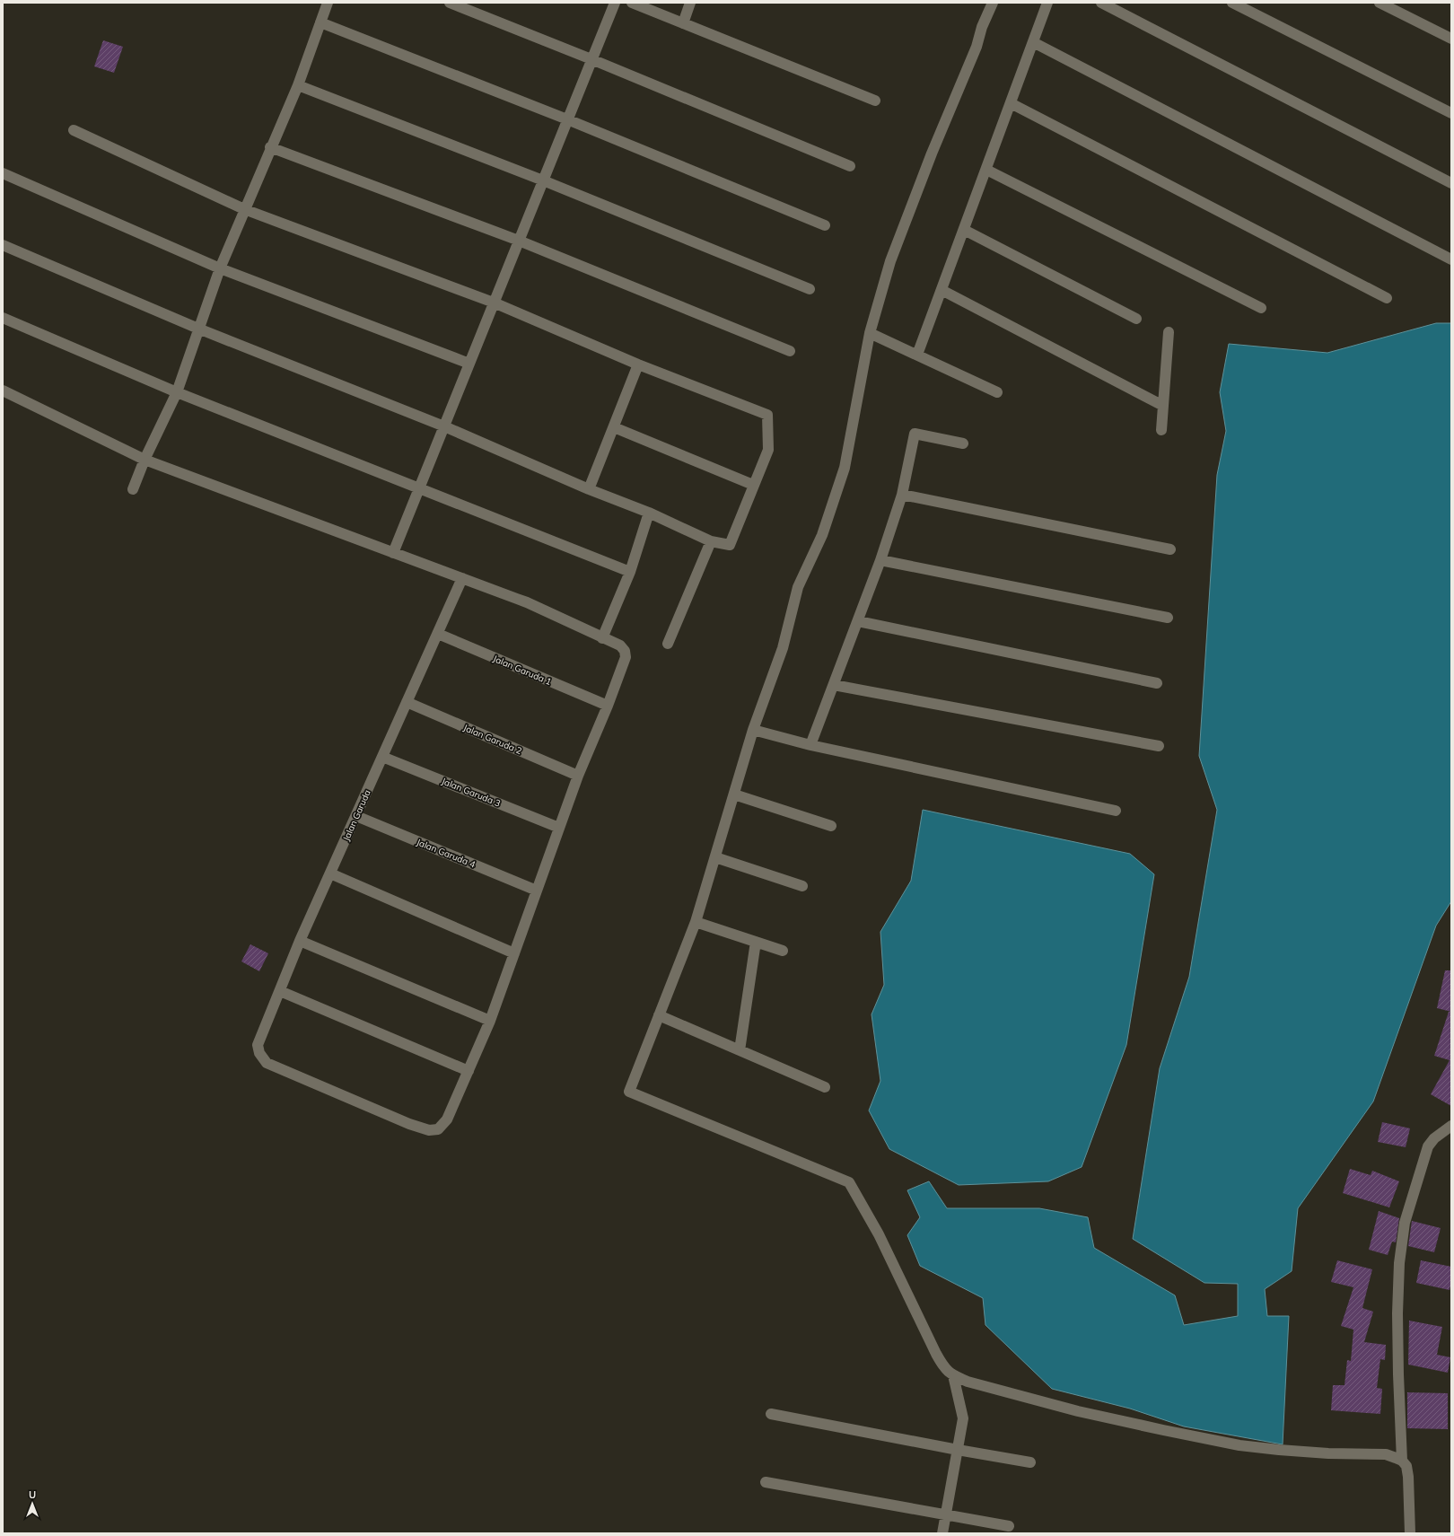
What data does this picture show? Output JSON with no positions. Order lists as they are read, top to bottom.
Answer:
{
  "streets": {
    "street": [
      "Jalan Garuda 1",
      "Jalan Garuda 2",
      "Jalan Garuda 3",
      "Jalan Garuda",
      "Jalan Garuda 4"
    ]
  },
  "crossings": [
    ["Jalan Garuda 1", "Jalan Garuda"],
    ["Jalan Garuda 2", "Jalan Garuda"],
    ["Jalan Garuda 3", "Jalan Garuda"],
    ["Jalan Garuda", "Jalan Garuda 4"]
  ],
  "north": "top"
}
